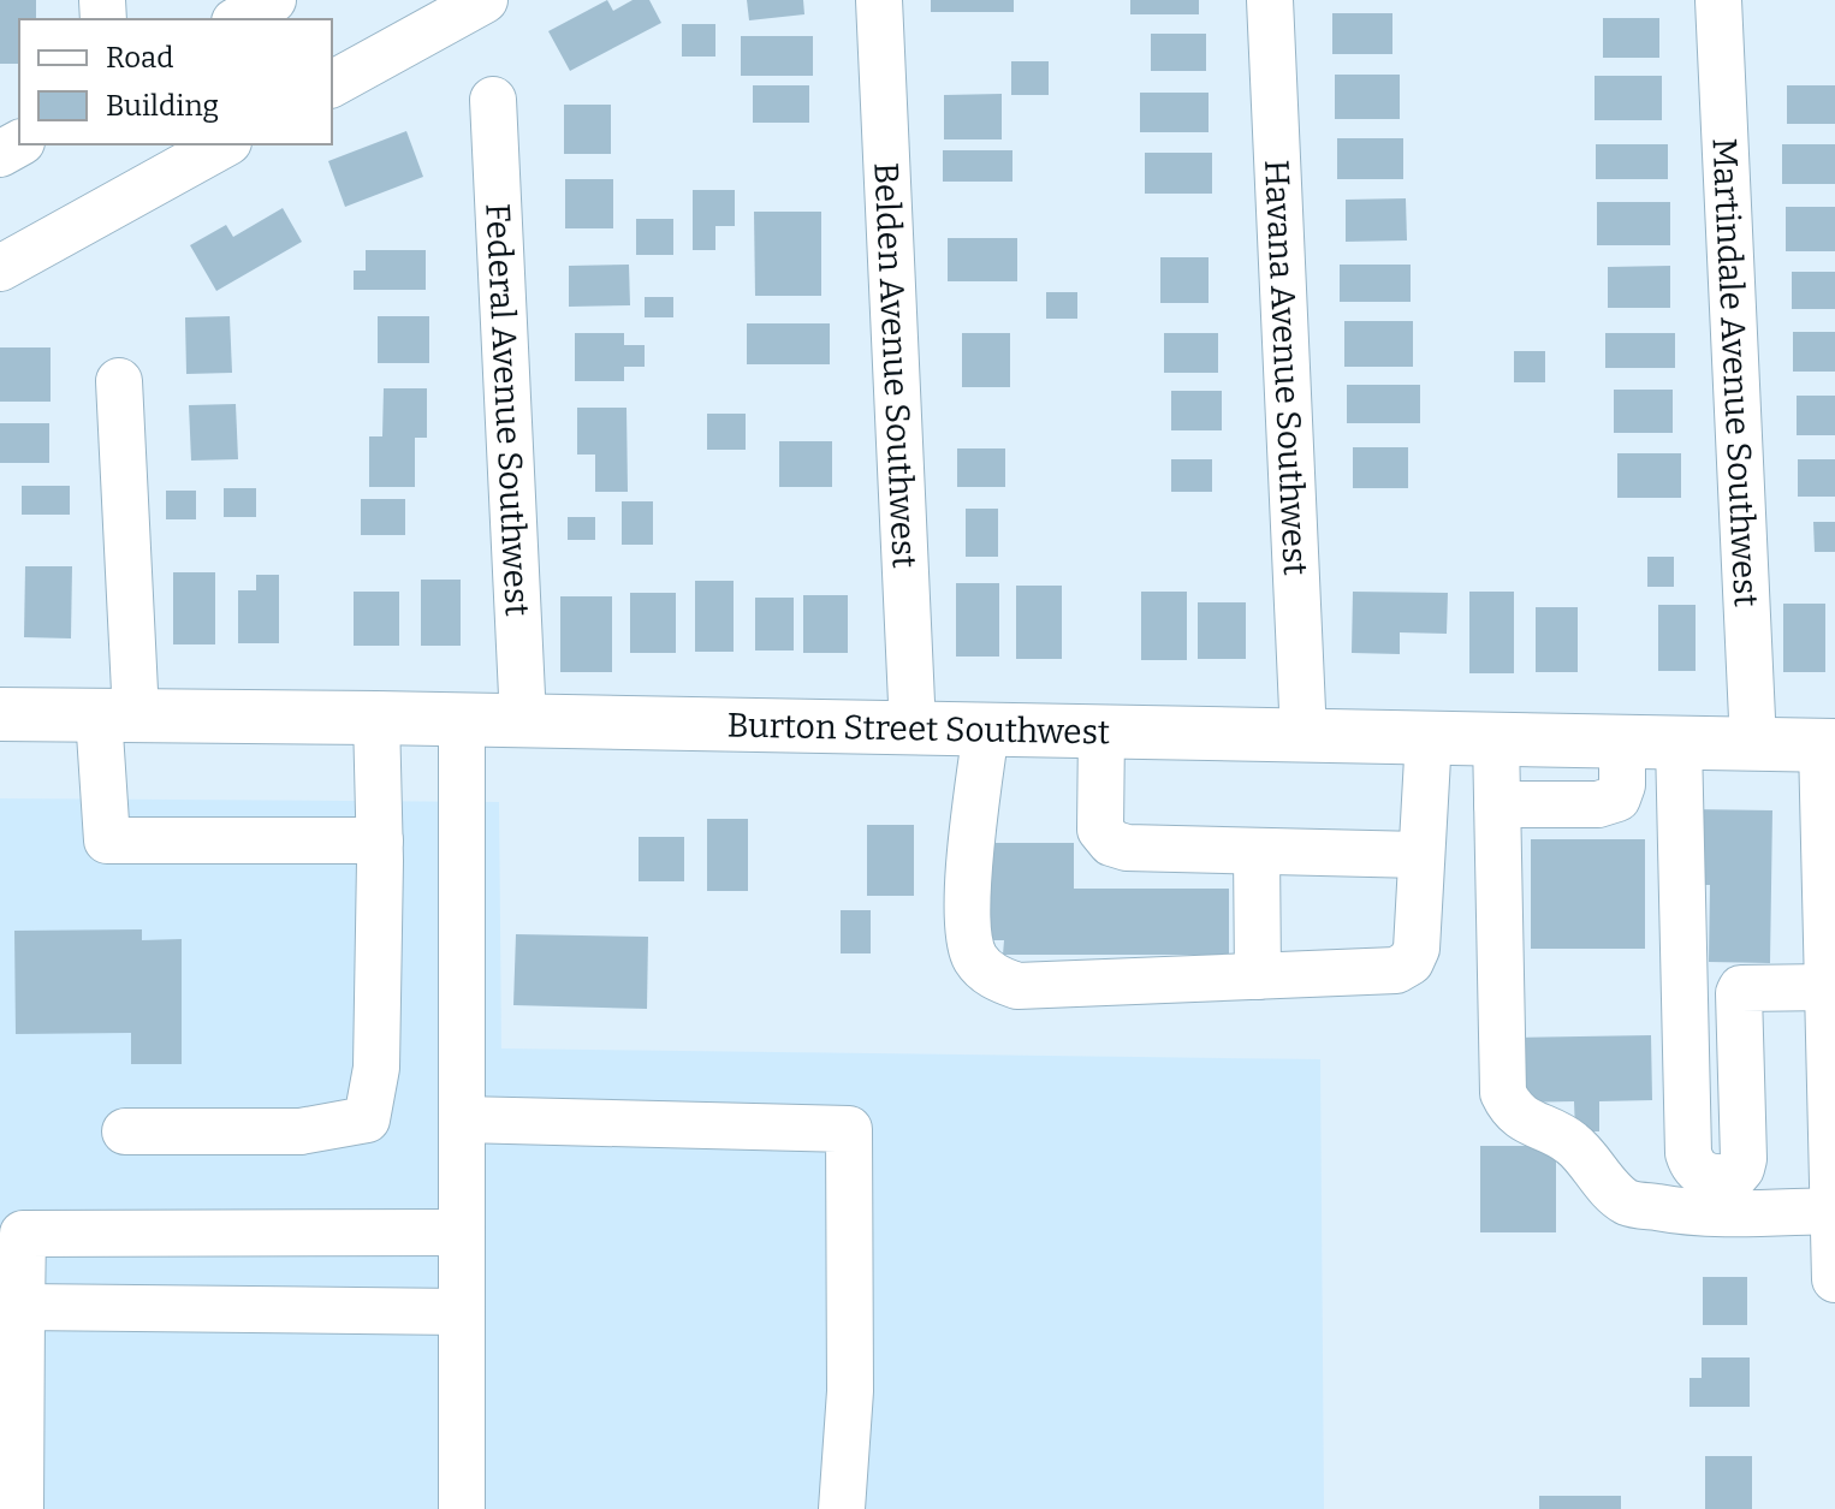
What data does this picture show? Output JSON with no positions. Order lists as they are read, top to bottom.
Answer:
{
  "streets": {
    "main road": ["Burton Street Southwest"],
    "street": [
      "Belden Avenue Southwest",
      "Havana Avenue Southwest",
      "Martindale Avenue Southwest",
      "Federal Avenue Southwest"
    ]
  },
  "crossings": [
    ["Belden Avenue Southwest", "Burton Street Southwest"],
    ["Havana Avenue Southwest", "Burton Street Southwest"],
    ["Martindale Avenue Southwest", "Burton Street Southwest"],
    ["Federal Avenue Southwest", "Burton Street Southwest"]
  ],
  "legend": ["Road", "Building"]
}
